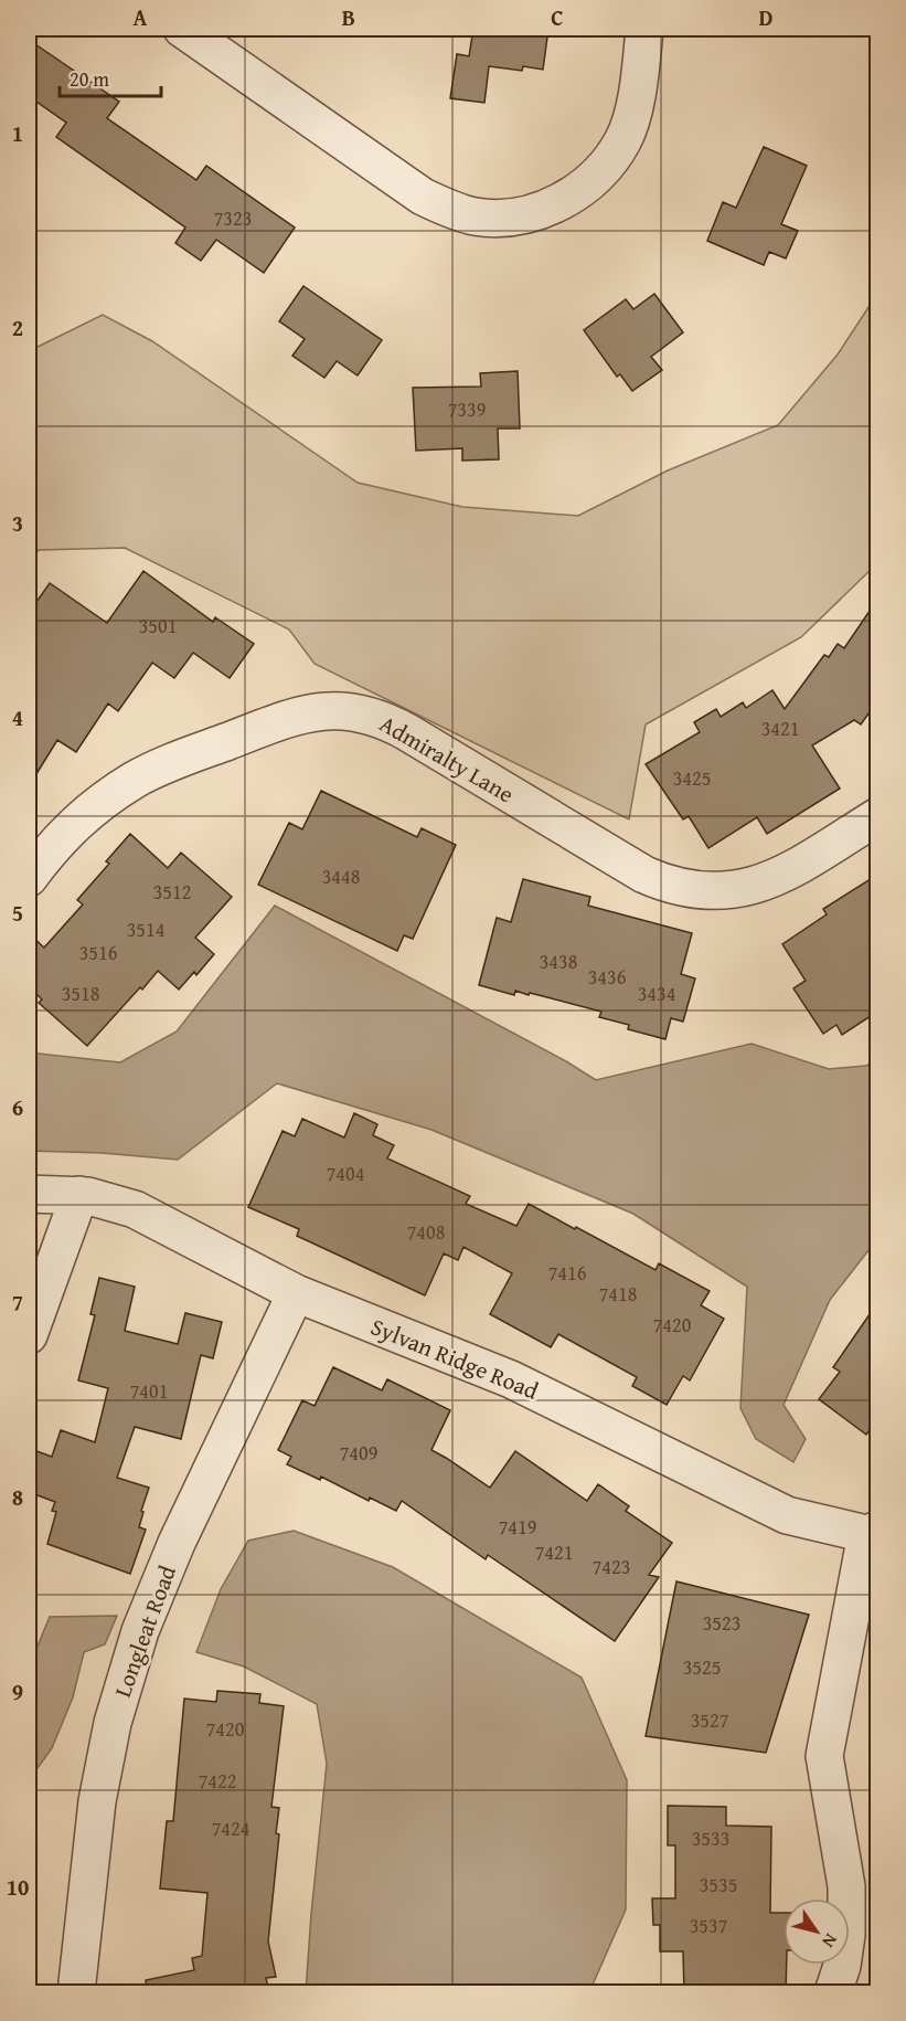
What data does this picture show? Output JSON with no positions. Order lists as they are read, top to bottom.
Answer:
{
  "streets": {
    "street": ["Admiralty Lane", "Sylvan Ridge Road", "Longleat Road"]
  },
  "crossings": [
    ["Sylvan Ridge Road", "Longleat Road"]
  ],
  "house_numbers": [
    "7323",
    "7339",
    "3501",
    "3421",
    "3425",
    "3448",
    "3512",
    "3514",
    "3516",
    "3438",
    "3436",
    "3518",
    "3434",
    "7404",
    "7408",
    "7416",
    "7418",
    "7420",
    "7401",
    "7409",
    "7419",
    "7421",
    "7423",
    "3523",
    "3525",
    "3527",
    "7420",
    "7422",
    "7424",
    "3533",
    "3535",
    "3537"
  ],
  "scale_bar": "20 m",
  "north": "bottom right",
  "grid": {
    "columns": [
      "A",
      "B",
      "C",
      "D"
    ],
    "rows": [
      "1",
      "2",
      "3",
      "4",
      "5",
      "6",
      "7",
      "8",
      "9",
      "10"
    ]
  }
}
